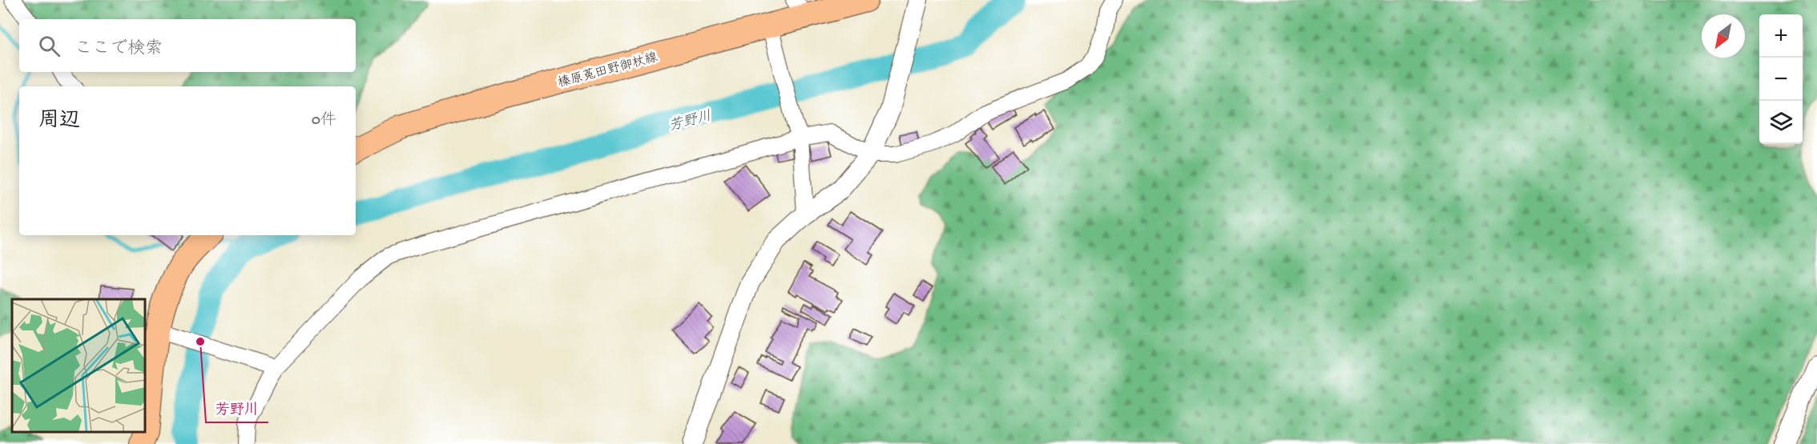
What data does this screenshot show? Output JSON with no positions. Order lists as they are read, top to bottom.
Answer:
{
  "streets": {
    "main road": ["榛原菟田野御杖線"]
  },
  "water": ["芳野川"],
  "places": ["芳野川"],
  "north": "bottom left",
  "page": {
    "map_buttons": ["+", "−"],
    "search": "ここで検索",
    "heading": ["周辺", "0件"]
  }
}
